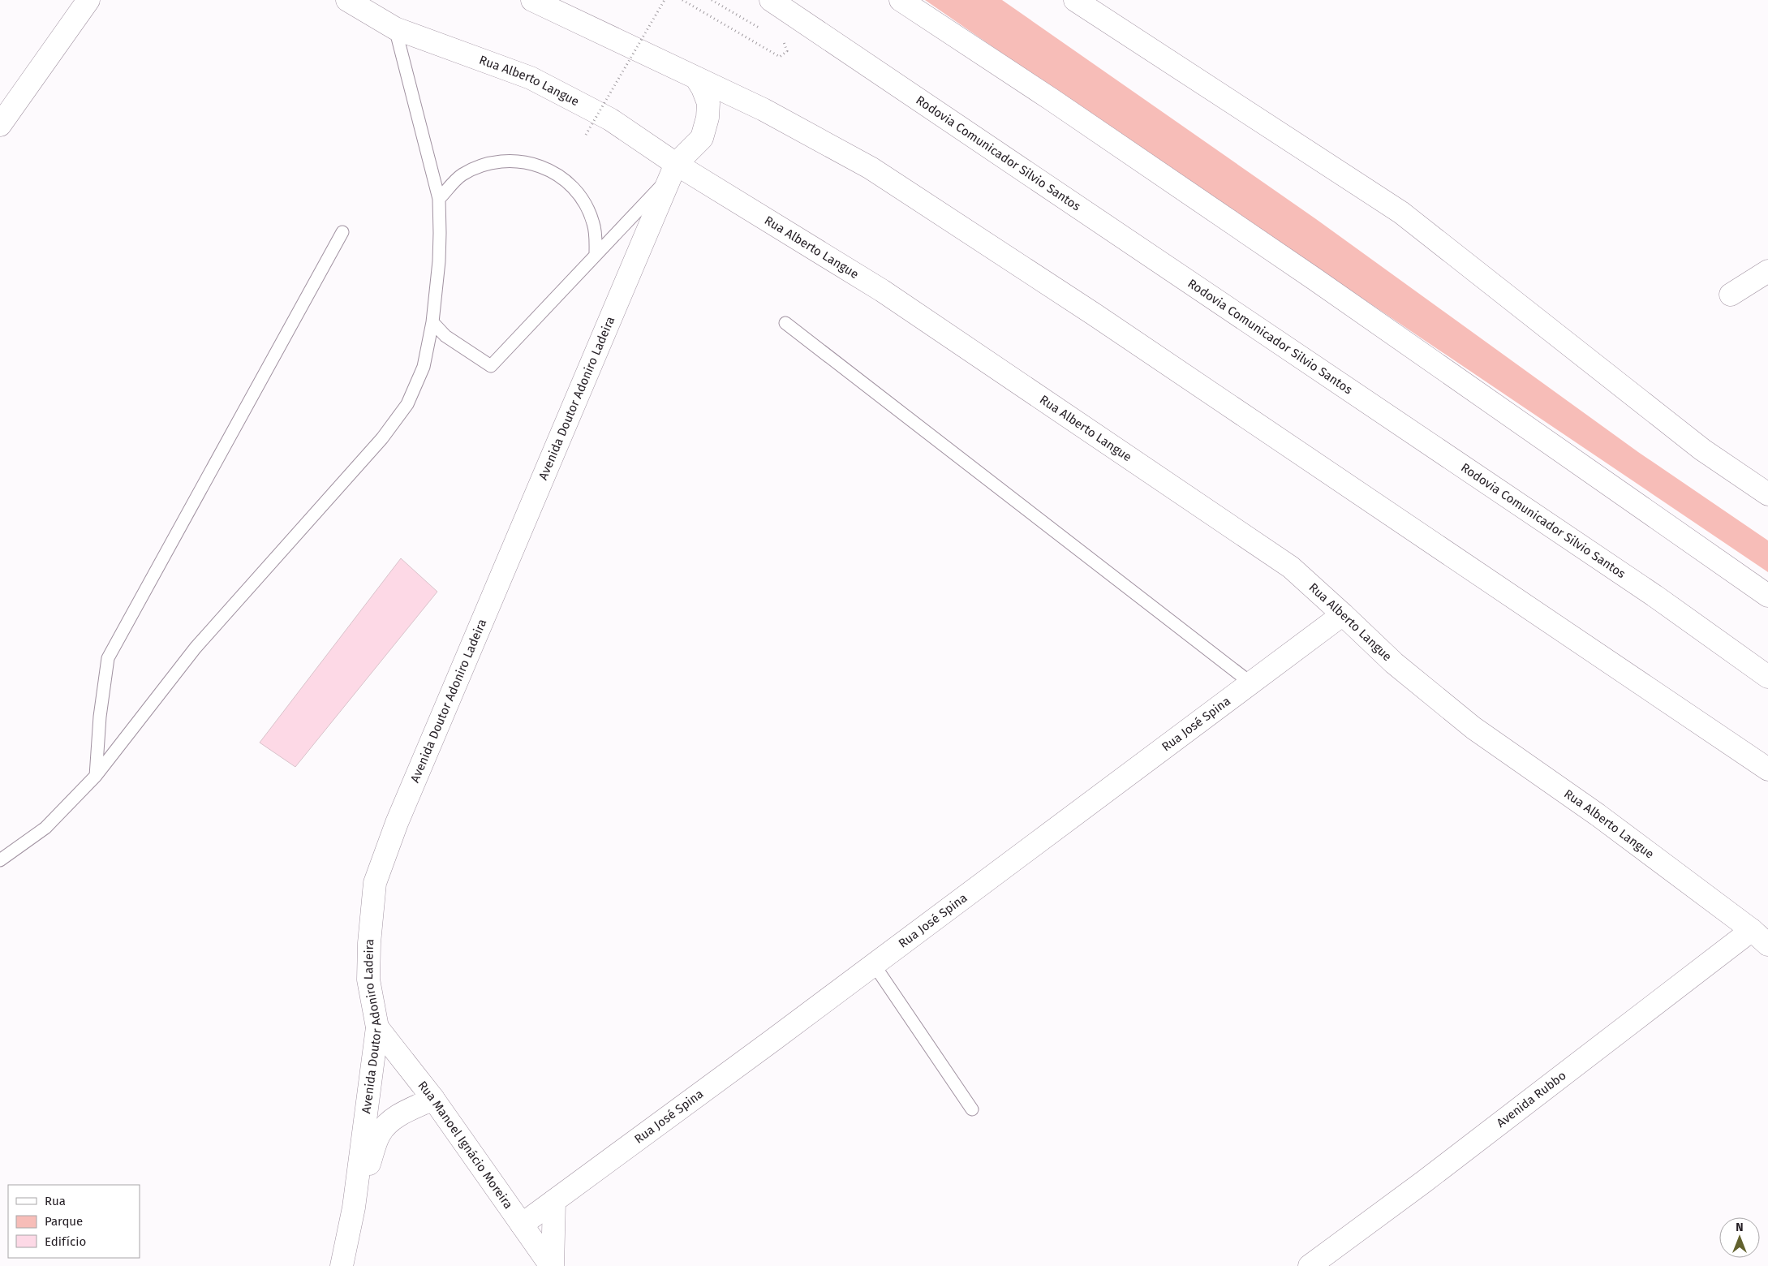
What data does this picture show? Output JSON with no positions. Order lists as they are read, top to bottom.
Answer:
{
  "streets": {
    "main road": [
      "Rua Alberto Langue",
      "Rodovia Comunicador Silvio Santos",
      "Avenida Doutor Adoniro Ladeira",
      "Rua José Spina",
      "Avenida Rubbo",
      "Rua Manoel Ignácio Moreira"
    ]
  },
  "crossings": [
    ["Rua Alberto Langue", "Avenida Doutor Adoniro Ladeira"],
    ["Rua Alberto Langue", "Rua José Spina"],
    ["Rua Alberto Langue", "Avenida Rubbo"],
    ["Avenida Doutor Adoniro Ladeira", "Rua Manoel Ignácio Moreira"],
    ["Rua José Spina", "Rua Manoel Ignácio Moreira"]
  ],
  "legend": ["Rua", "Parque", "Edifício"],
  "north": "top"
}
